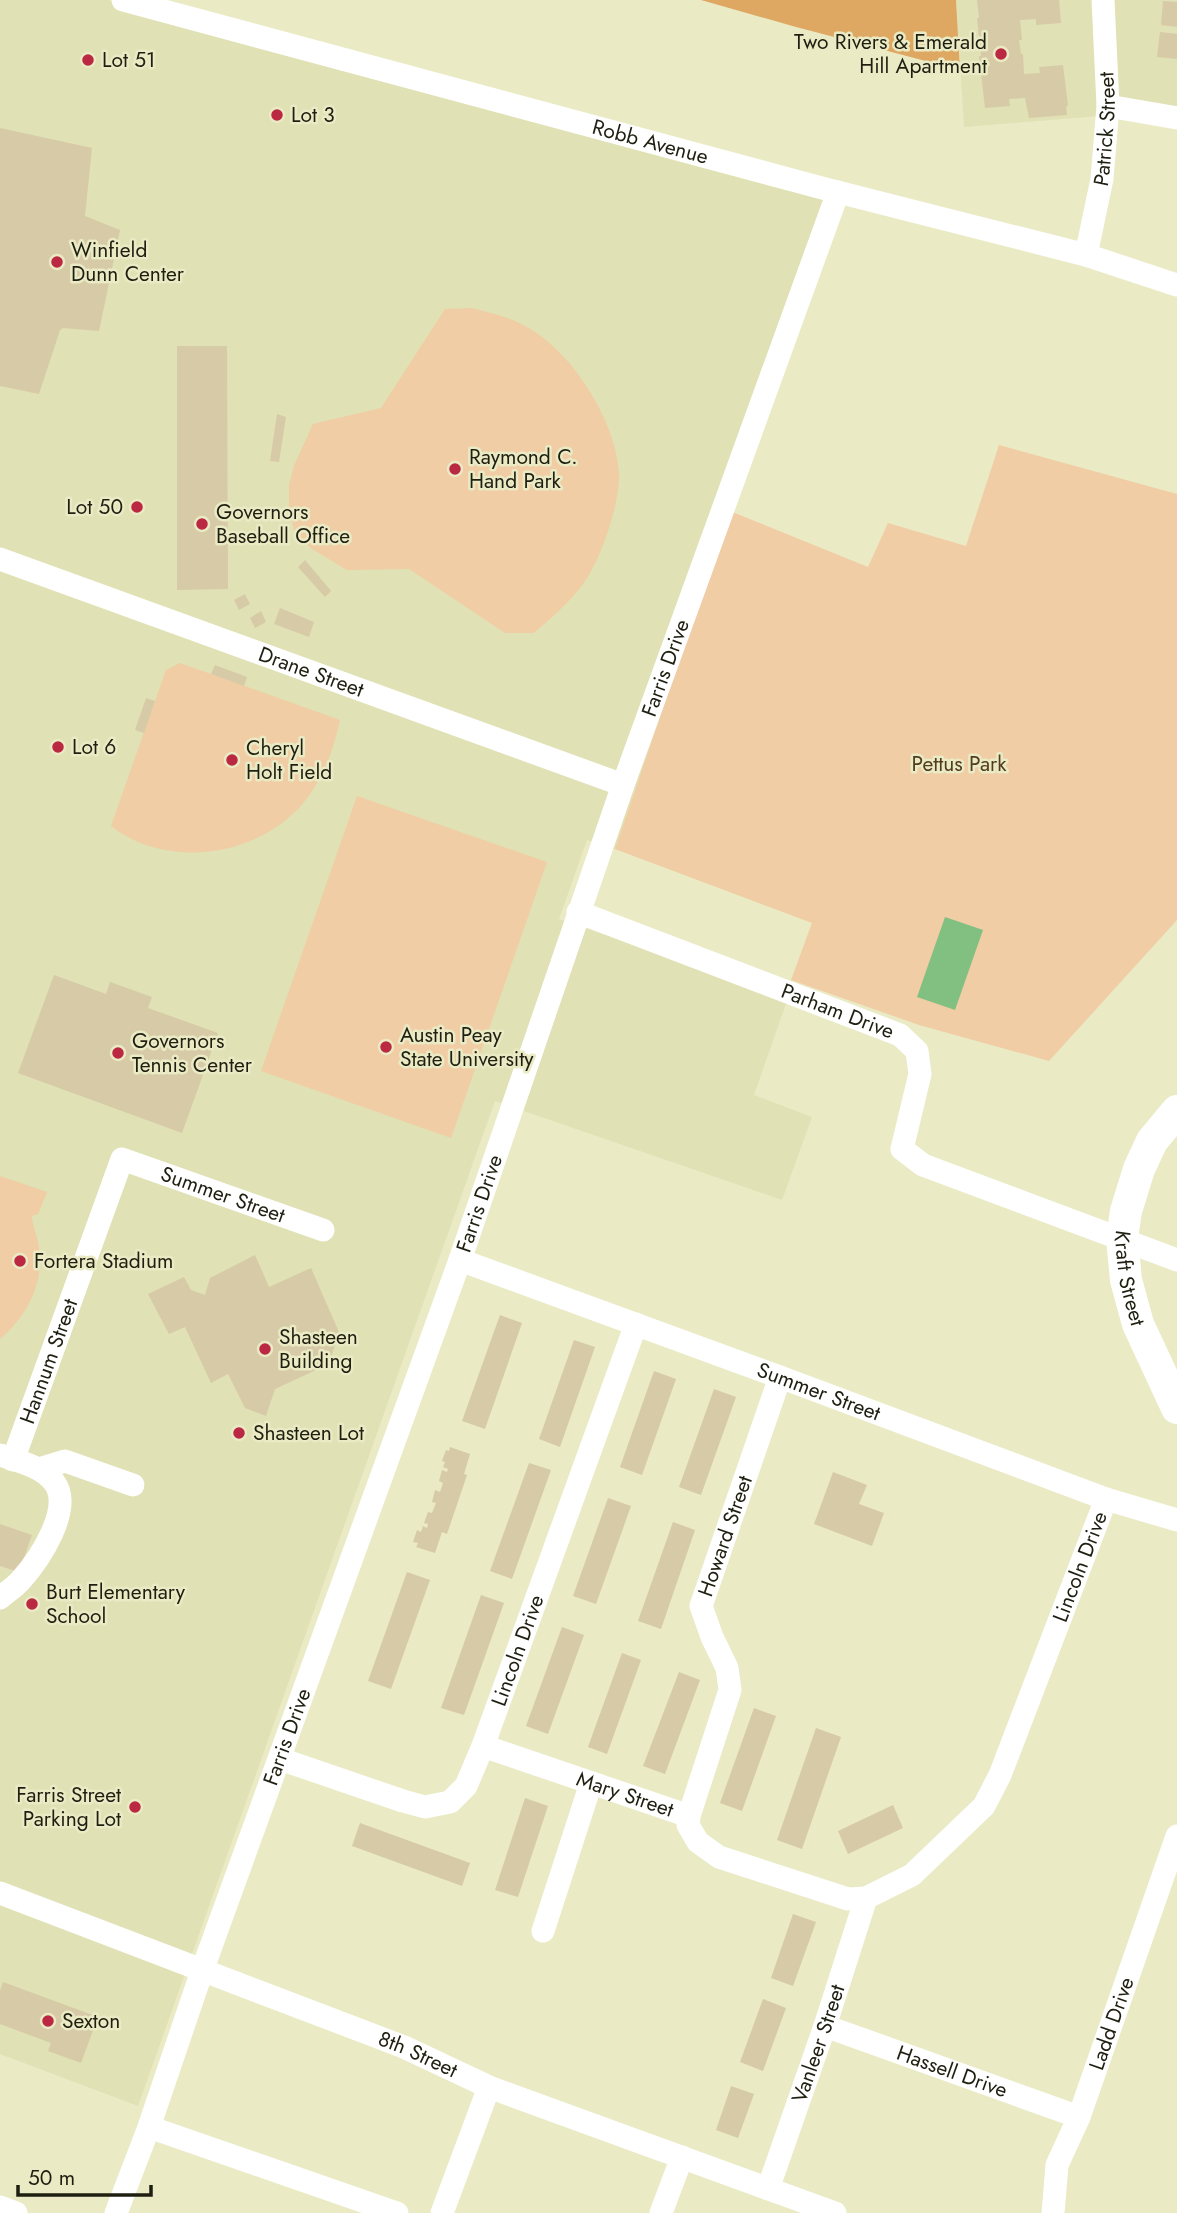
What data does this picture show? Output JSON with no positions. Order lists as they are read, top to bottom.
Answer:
{
  "streets": {
    "highway": ["Kraft Street"],
    "street": [
      "Patrick Street",
      "Robb Avenue",
      "Farris Drive",
      "Drane Street",
      "Parham Drive",
      "Summer Street",
      "Hannum Street",
      "Howard Street",
      "Lincoln Drive",
      "Mary Street",
      "Ladd Drive",
      "Vanleer Street",
      "8th Street",
      "Hassell Drive"
    ]
  },
  "crossings": [
    ["Patrick Street", "Robb Avenue"],
    ["Robb Avenue", "Farris Drive"],
    ["Farris Drive", "Drane Street"],
    ["Farris Drive", "Parham Drive"],
    ["Farris Drive", "Summer Street"],
    ["Farris Drive", "Lincoln Drive"],
    ["Farris Drive", "8th Street"],
    ["Parham Drive", "Kraft Street"],
    ["Summer Street", "Hannum Street"],
    ["Summer Street", "Howard Street"],
    ["Summer Street", "Lincoln Drive"],
    ["Howard Street", "Mary Street"],
    ["Lincoln Drive", "Mary Street"],
    ["Lincoln Drive", "Vanleer Street"],
    ["Mary Street", "Vanleer Street"],
    ["Ladd Drive", "Hassell Drive"],
    ["Vanleer Street", "8th Street"],
    ["Vanleer Street", "Hassell Drive"]
  ],
  "parks": ["Pettus Park"],
  "places": [
    "Two Rivers & Emerald Hill Apartment",
    "Lot 51",
    "Lot 3",
    "Winfield Dunn Center",
    "Raymond C. Hand Park",
    "Lot 50",
    "Governors Baseball Office",
    "Lot 6",
    "Cheryl Holt Field",
    "Austin Peay State University",
    "Governors Tennis Center",
    "Fortera Stadium",
    "Shasteen Building",
    "Shasteen Lot",
    "Burt Elementary School",
    "Farris Street Parking Lot",
    "Sexton"
  ],
  "scale_bar": "50 m"
}
